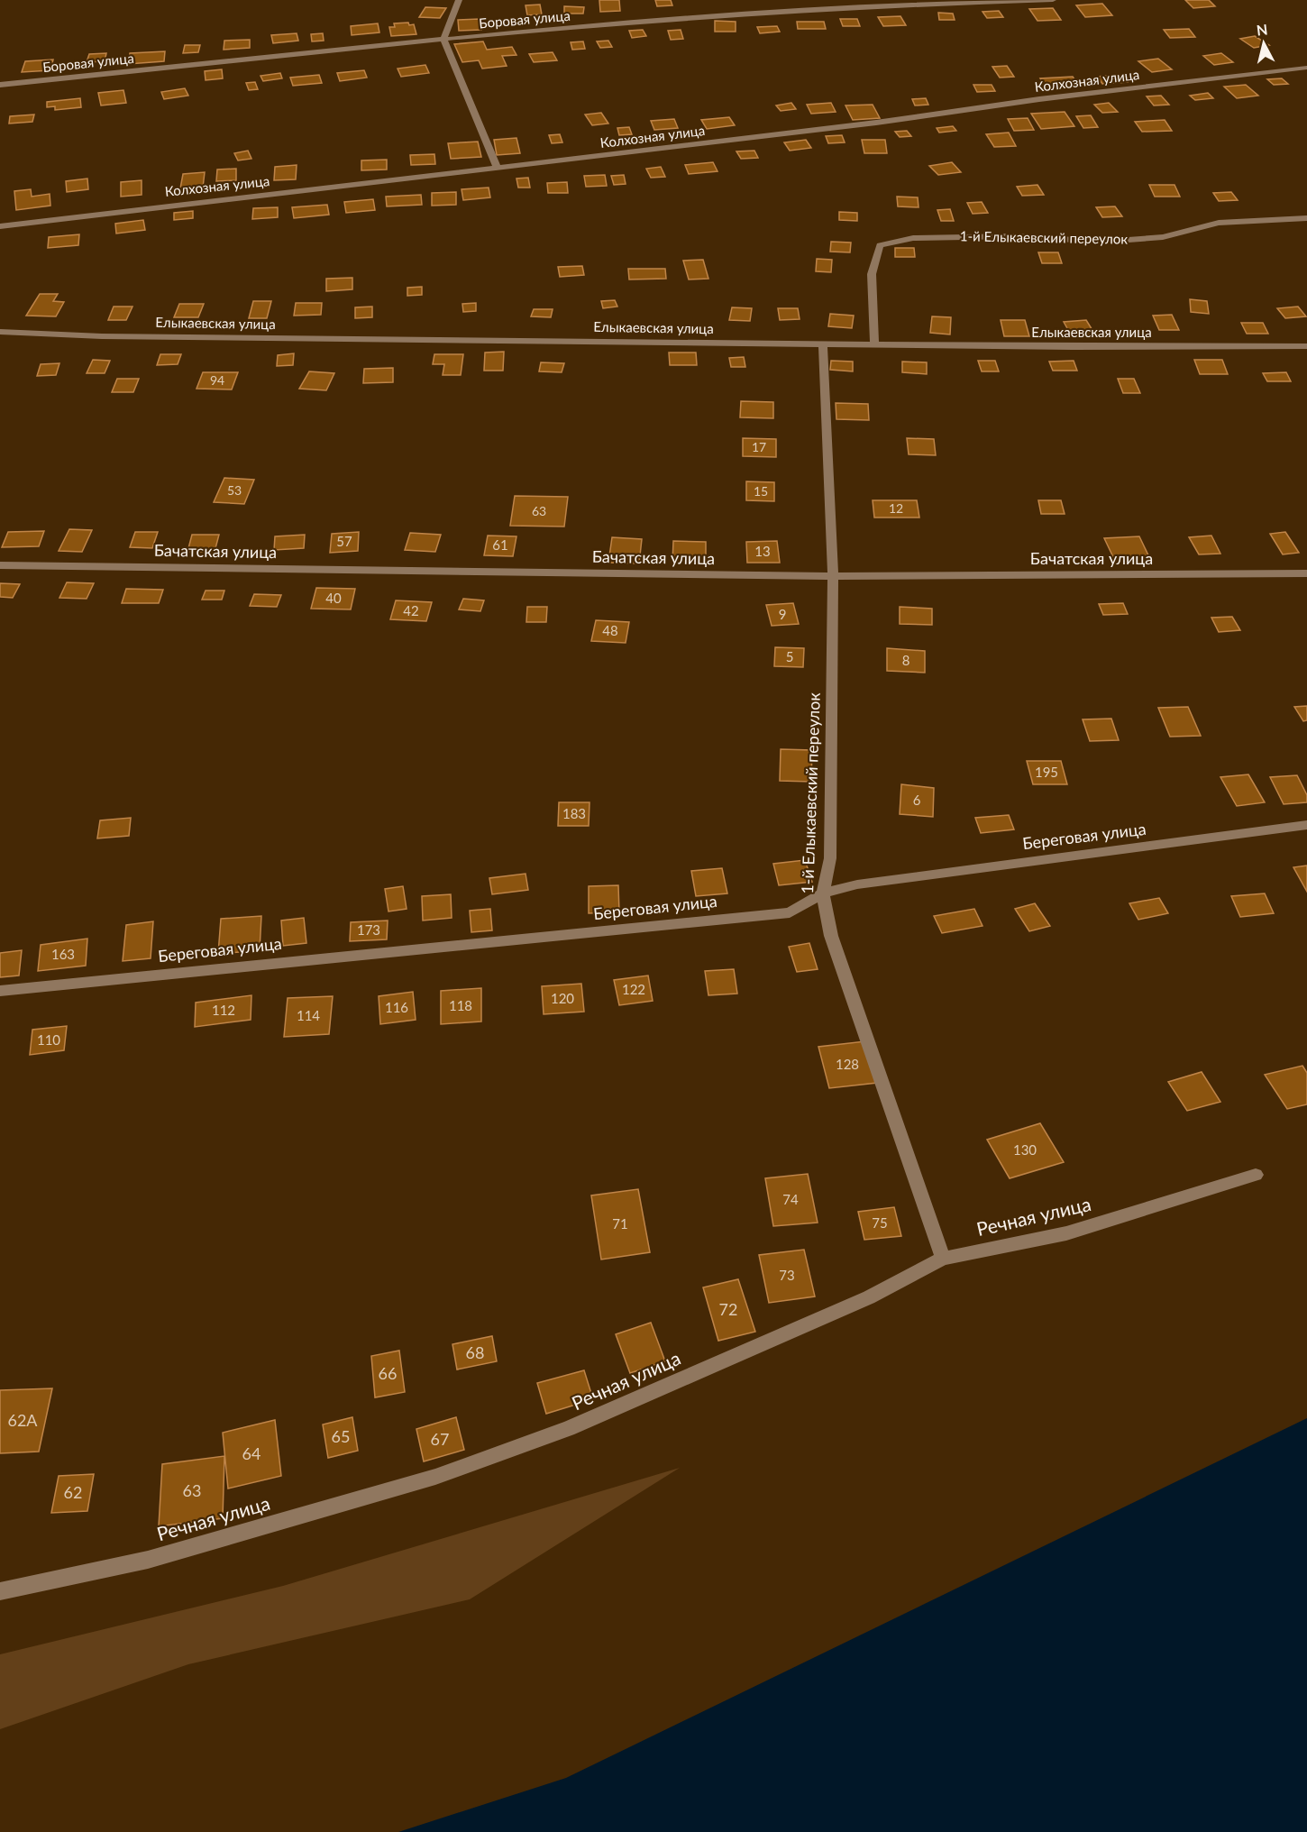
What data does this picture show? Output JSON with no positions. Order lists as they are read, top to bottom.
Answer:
{
  "streets": {
    "street": [
      "Боровая улица",
      "Колхозная улица",
      "1-й Елыкаевский переулок",
      "Елыкаевская улица",
      "Бачатская улица",
      "Береговая улица",
      "Речная улица"
    ]
  },
  "crossings": [
    ["1-й Елыкаевский переулок", "Елыкаевская улица"],
    ["1-й Елыкаевский переулок", "Бачатская улица"],
    ["1-й Елыкаевский переулок", "Береговая улица"],
    ["1-й Елыкаевский переулок", "Речная улица"]
  ],
  "house_numbers": [
    "94",
    "17",
    "53",
    "15",
    "12",
    "63",
    "57",
    "61",
    "13",
    "40",
    "42",
    "9",
    "48",
    "5",
    "8",
    "195",
    "6",
    "183",
    "173",
    "163",
    "122",
    "120",
    "118",
    "116",
    "112",
    "114",
    "110",
    "128",
    "130",
    "74",
    "75",
    "71",
    "73",
    "72",
    "68",
    "66",
    "62А",
    "65",
    "67",
    "64",
    "63",
    "62"
  ],
  "north": "top"
}
